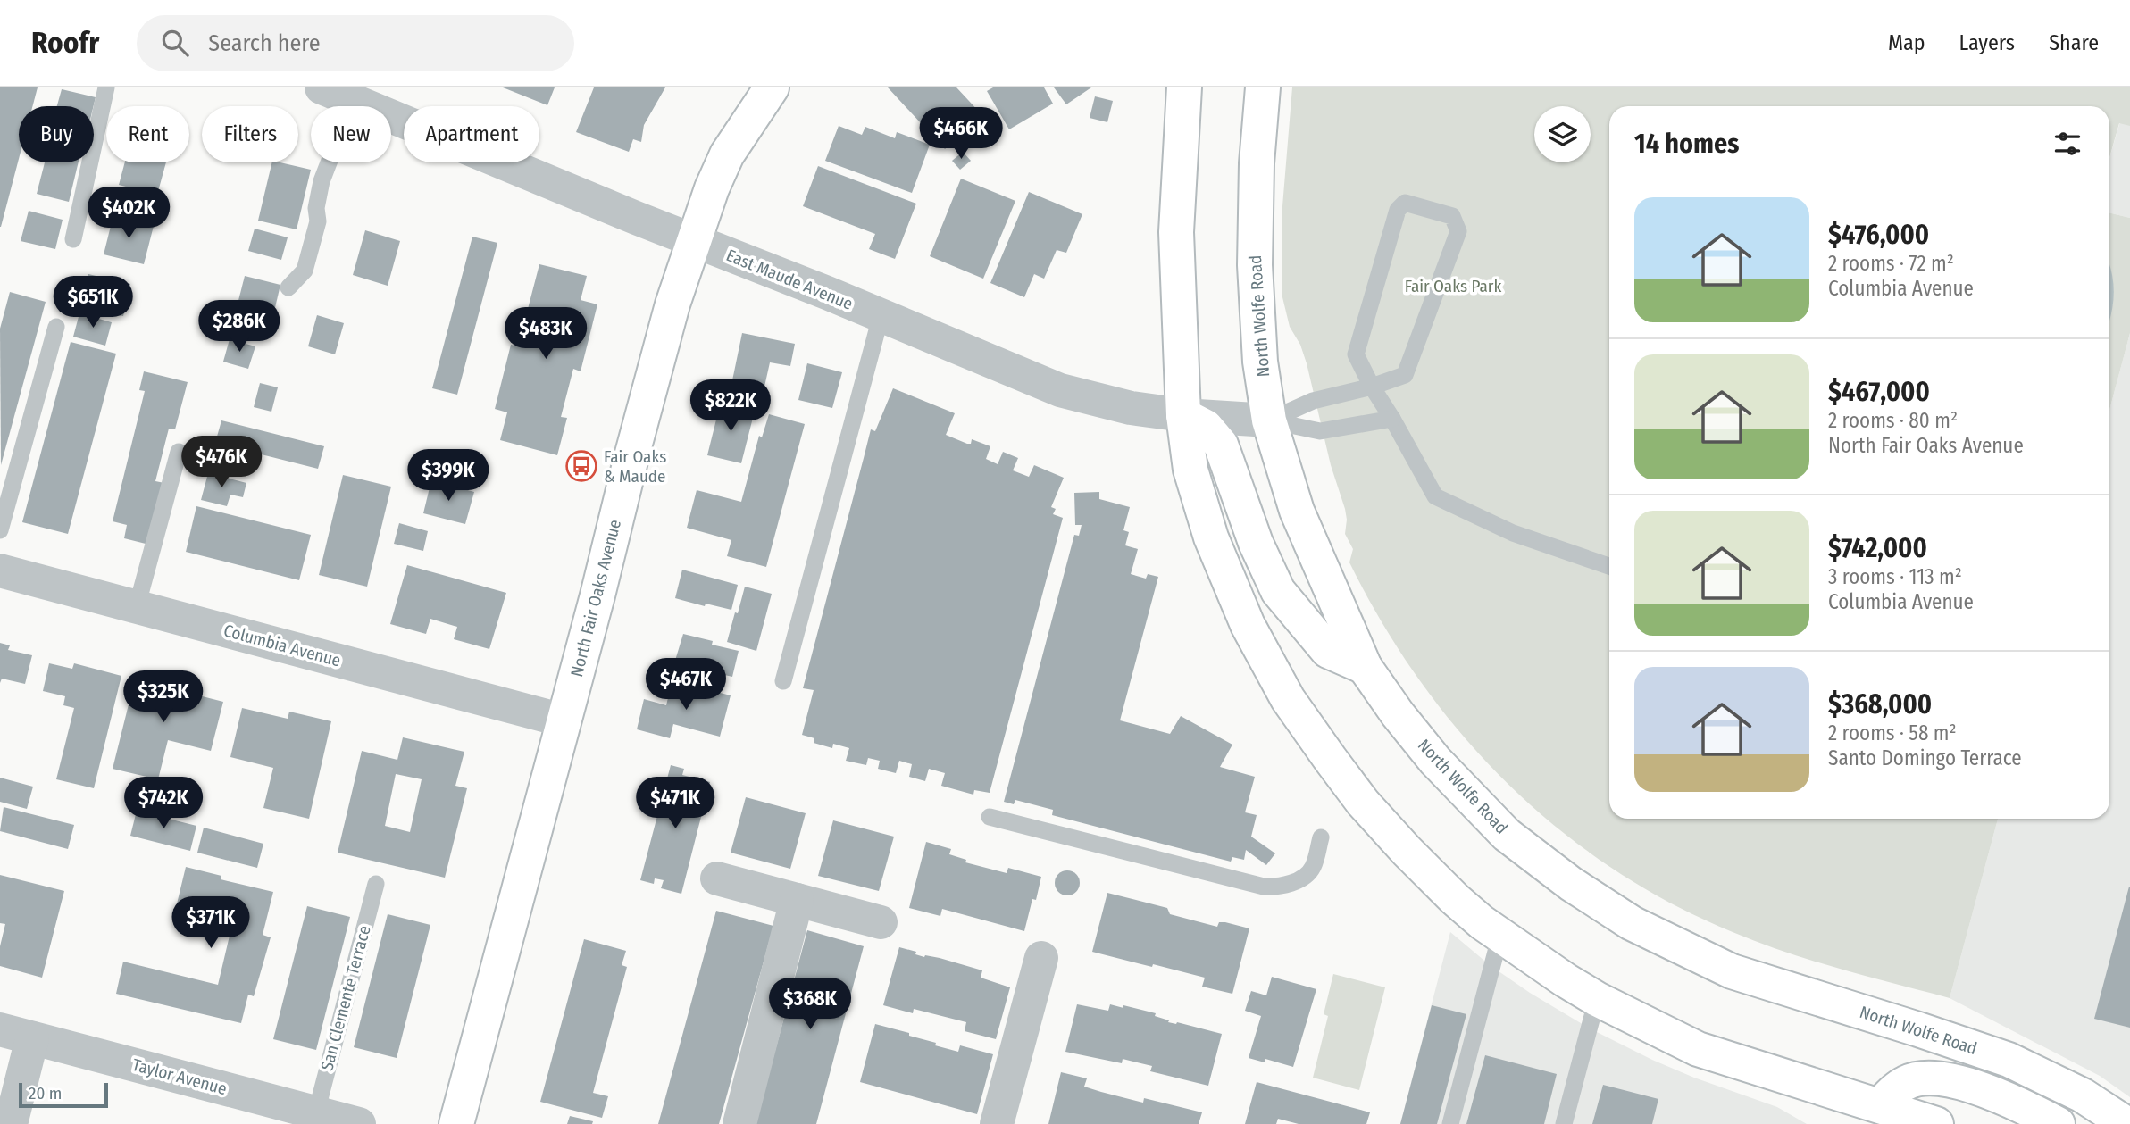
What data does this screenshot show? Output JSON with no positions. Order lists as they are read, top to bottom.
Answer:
{
  "streets": {
    "main road": ["North Wolfe Road", "North Fair Oaks Avenue"],
    "street": ["East Maude Avenue", "Columbia Avenue", "Taylor Avenue"],
    "lane": ["San Clemente Terrace"]
  },
  "crossings": [
    ["East Maude Avenue", "North Wolfe Road"],
    ["East Maude Avenue", "North Fair Oaks Avenue"],
    ["North Fair Oaks Avenue", "Columbia Avenue"],
    ["San Clemente Terrace", "Taylor Avenue"]
  ],
  "parks": ["Fair Oaks Park"],
  "places": {
    "bus stop": ["Fair Oaks & Maude"]
  },
  "scale_bar": "20 m",
  "page": {
    "header": "Roofr",
    "search": "Search here",
    "nav": ["Map", "Layers", "Share"],
    "chip": [
      "Buy",
      "Rent",
      "Filters",
      "New",
      "Apartment"
    ],
    "heading": "14 homes",
    "price": [
      "$466K",
      "$402K",
      "$651K",
      "$286K",
      "$483K",
      "$822K",
      "$476K",
      "$399K",
      "$467K",
      "$325K",
      "$742K",
      "$471K",
      "$371K",
      "$368K"
    ],
    "list": [
      {
        "name": "$476,000",
        "note": "2 rooms · 72 m² · Columbia Avenue"
      },
      {
        "name": "$467,000",
        "note": "2 rooms · 80 m² · North Fair Oaks Avenue"
      },
      {
        "name": "$742,000",
        "note": "3 rooms · 113 m² · Columbia Avenue"
      },
      {
        "name": "$368,000",
        "note": "2 rooms · 58 m² · Santo Domingo Terrace"
      }
    ],
    "scale": "20 m"
  }
}
